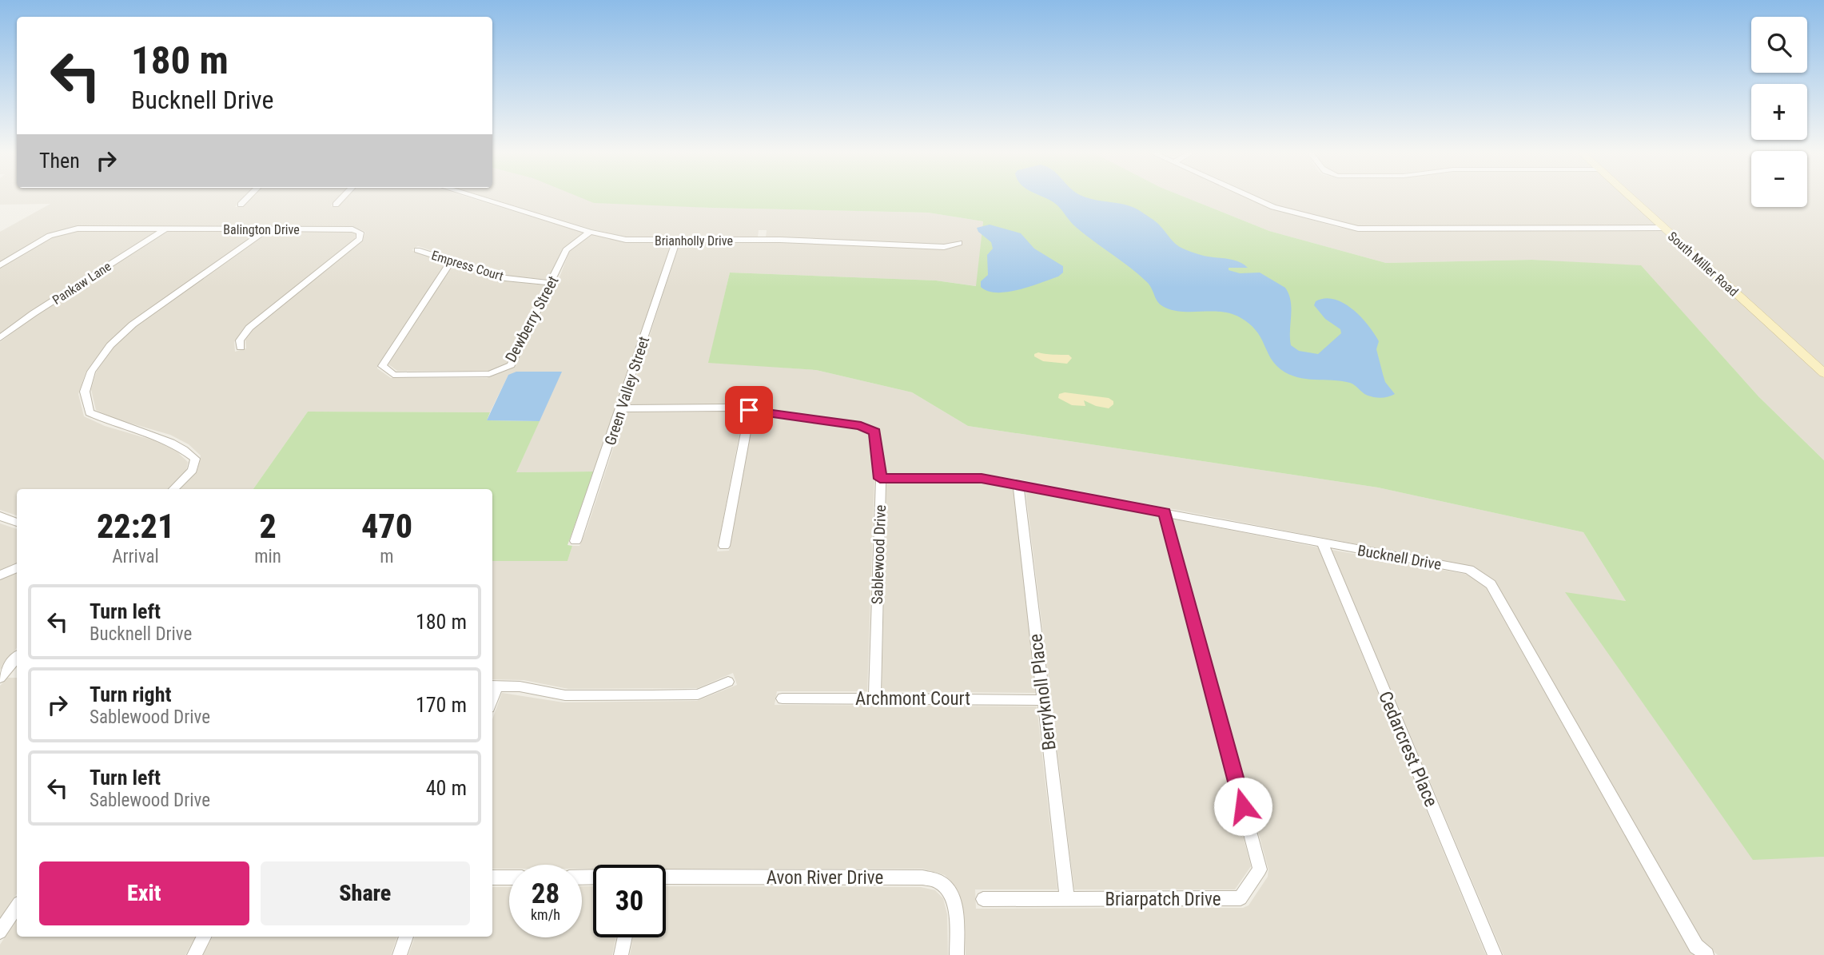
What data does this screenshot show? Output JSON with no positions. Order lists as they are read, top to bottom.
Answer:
{
  "streets": {
    "street": [
      "Balington Drive",
      "Brianholly Drive",
      "South Miller Road",
      "Empress Court",
      "Pankaw Lane",
      "Dewberry Street",
      "Green Valley Street",
      "Sablewood Drive",
      "Bucknell Drive",
      "Berryknoll Place",
      "Archmont Court",
      "Cedarcrest Place",
      "Avon River Drive",
      "Briarpatch Drive"
    ]
  },
  "crossings": [
    ["Balington Drive", "Pankaw Lane"],
    ["Brianholly Drive", "Dewberry Street"],
    ["Brianholly Drive", "Green Valley Street"],
    ["Empress Court", "Dewberry Street"],
    ["Green Valley Street", "Sablewood Drive"],
    ["Sablewood Drive", "Bucknell Drive"],
    ["Sablewood Drive", "Archmont Court"],
    ["Bucknell Drive", "Berryknoll Place"],
    ["Bucknell Drive", "Cedarcrest Place"],
    ["Bucknell Drive", "Briarpatch Drive"],
    ["Berryknoll Place", "Archmont Court"],
    ["Berryknoll Place", "Briarpatch Drive"]
  ],
  "page": {
    "map_buttons": ["+", "−"],
    "turn": ["180 m", "Bucknell Drive"],
    "then": "Then",
    "eta": [
      "22:21",
      "Arrival",
      "2",
      "min",
      "470",
      "m"
    ],
    "list": [
      {
        "name": "Turn left",
        "note": "Bucknell Drive",
        "value": "180 m"
      },
      {
        "name": "Turn right",
        "note": "Sablewood Drive",
        "value": "170 m"
      },
      {
        "name": "Turn left",
        "note": "Sablewood Drive",
        "value": "40 m"
      }
    ],
    "buttons": ["Exit", "Share"],
    "speed": "28 km/h",
    "limit": "30"
  }
}
